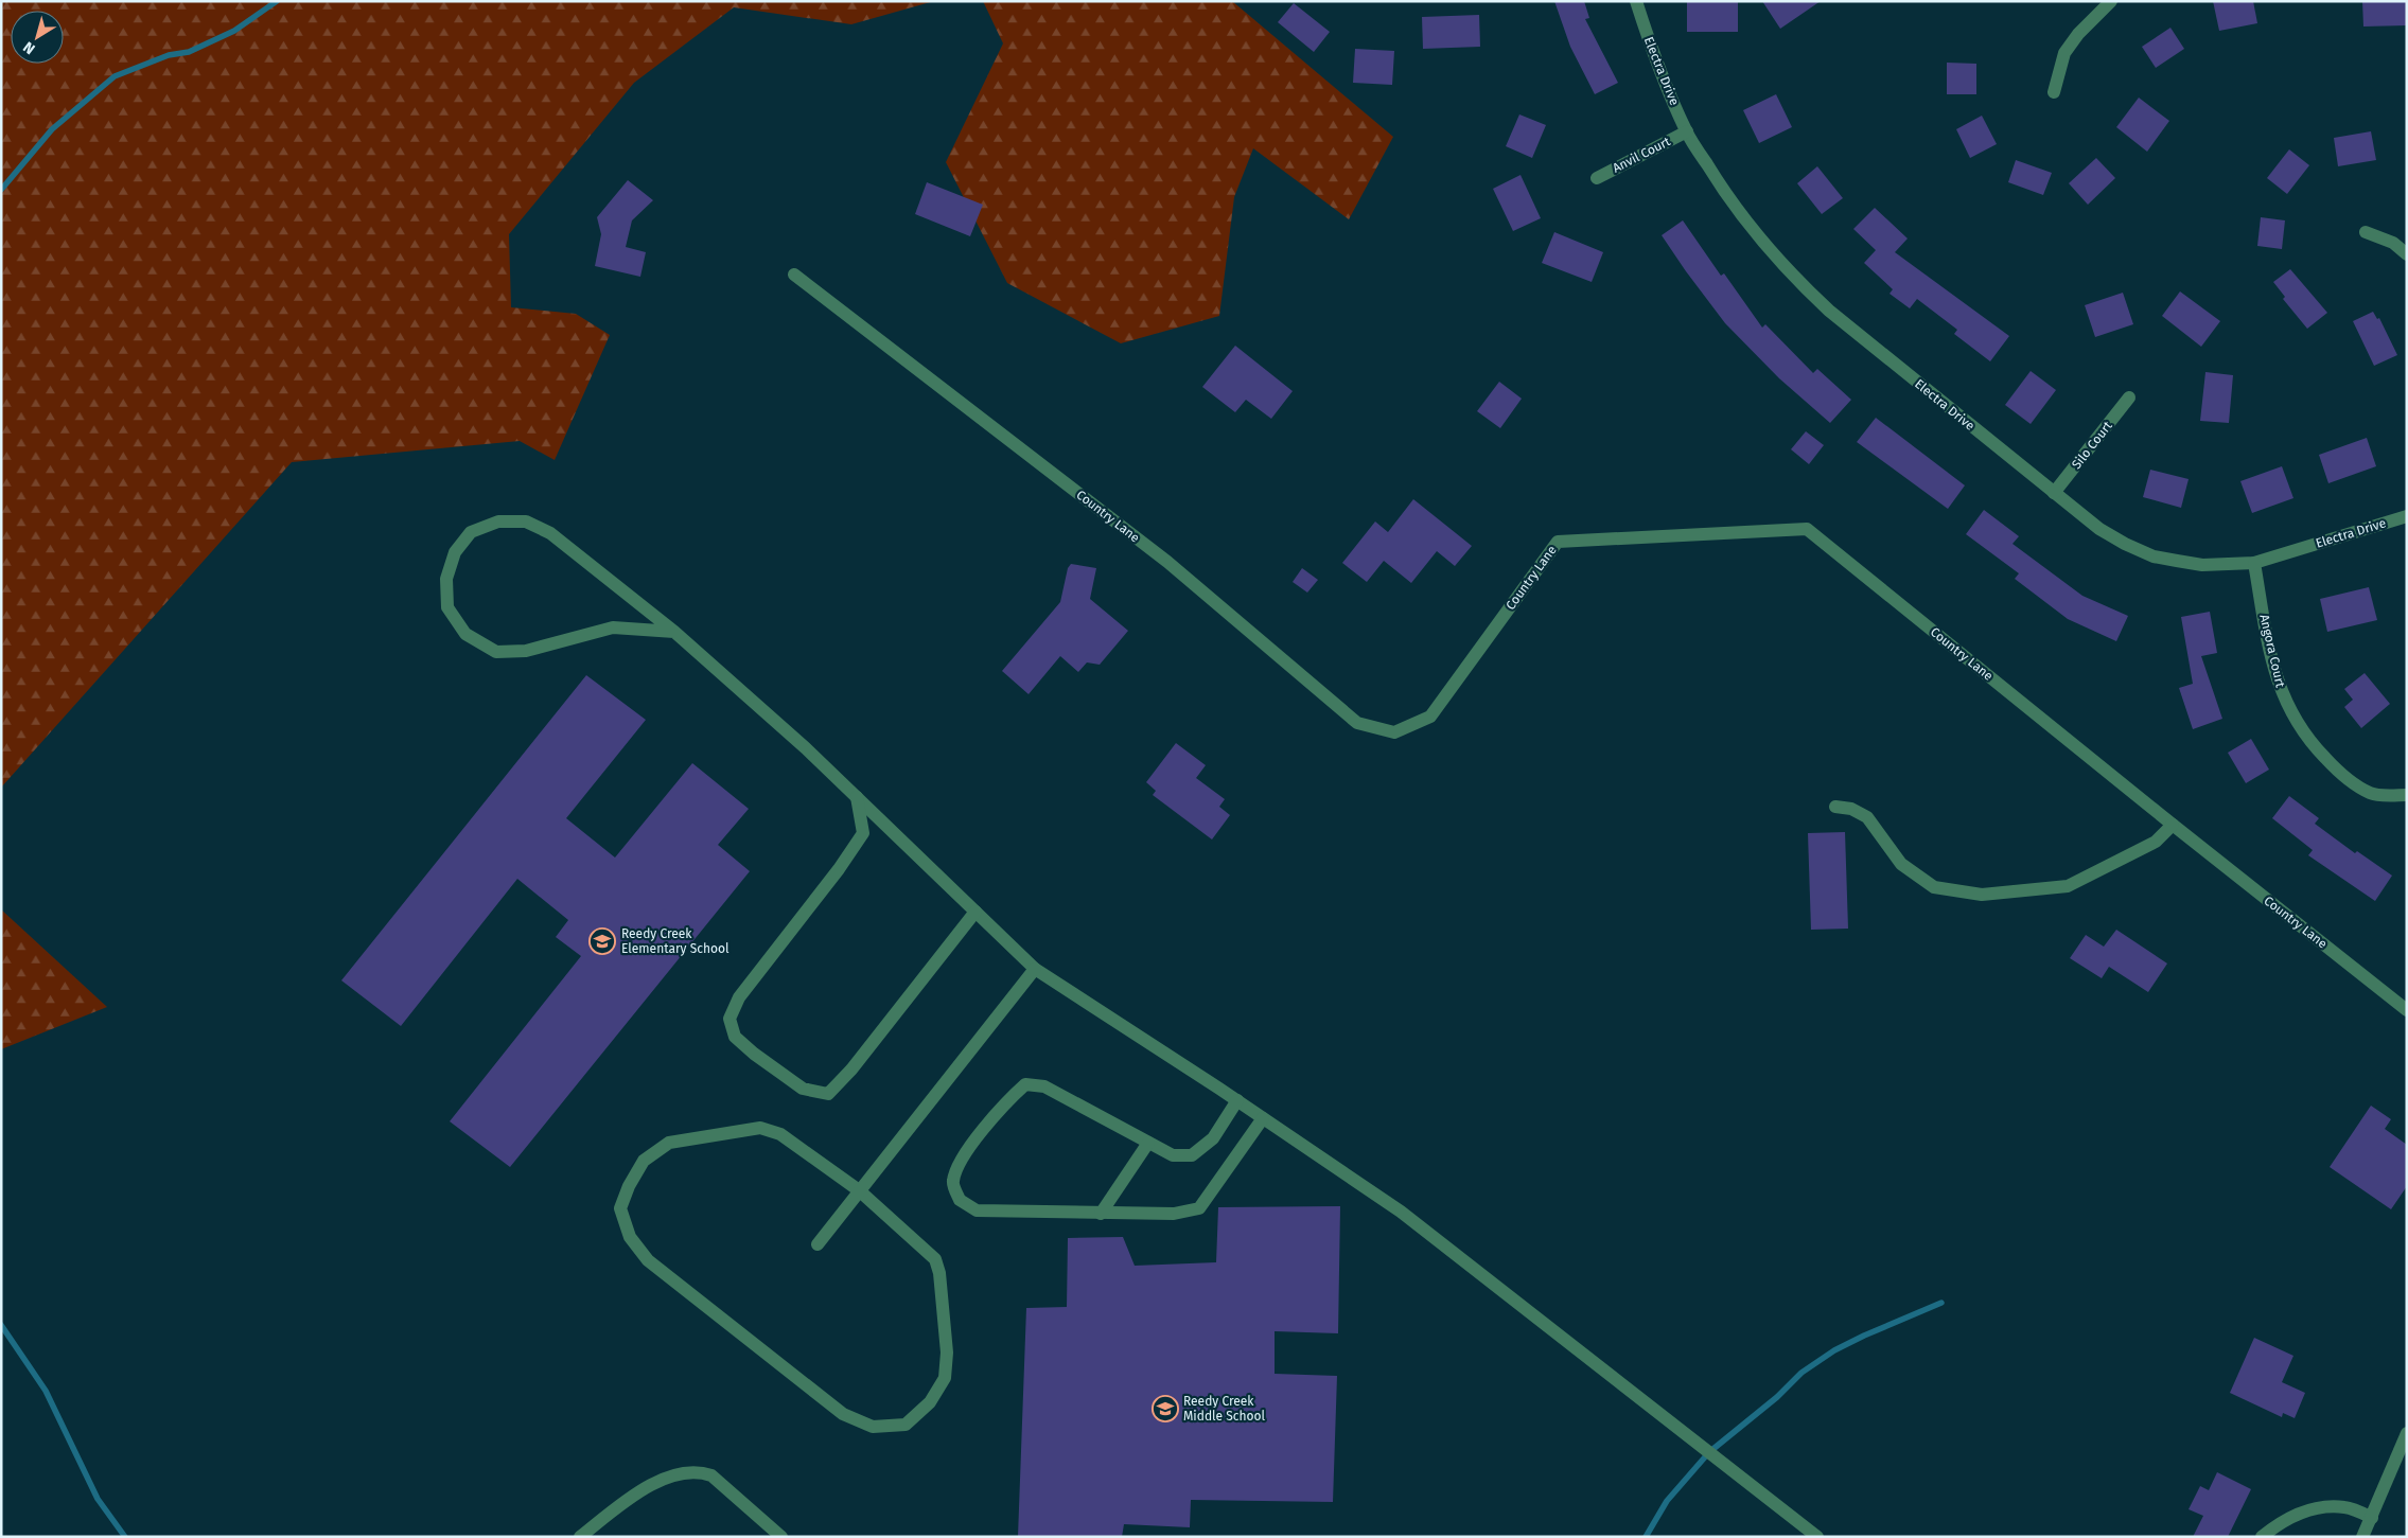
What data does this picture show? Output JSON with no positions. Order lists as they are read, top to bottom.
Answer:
{
  "streets": {
    "street": [
      "Electra Drive",
      "Anvil Court",
      "Silo Court",
      "Country Lane",
      "Angora Court"
    ]
  },
  "crossings": [
    ["Electra Drive", "Anvil Court"],
    ["Electra Drive", "Silo Court"],
    ["Electra Drive", "Angora Court"]
  ],
  "places": {
    "school or university": ["Reedy Creek Elementary School", "Reedy Creek Middle School"]
  },
  "north": "bottom left"
}
